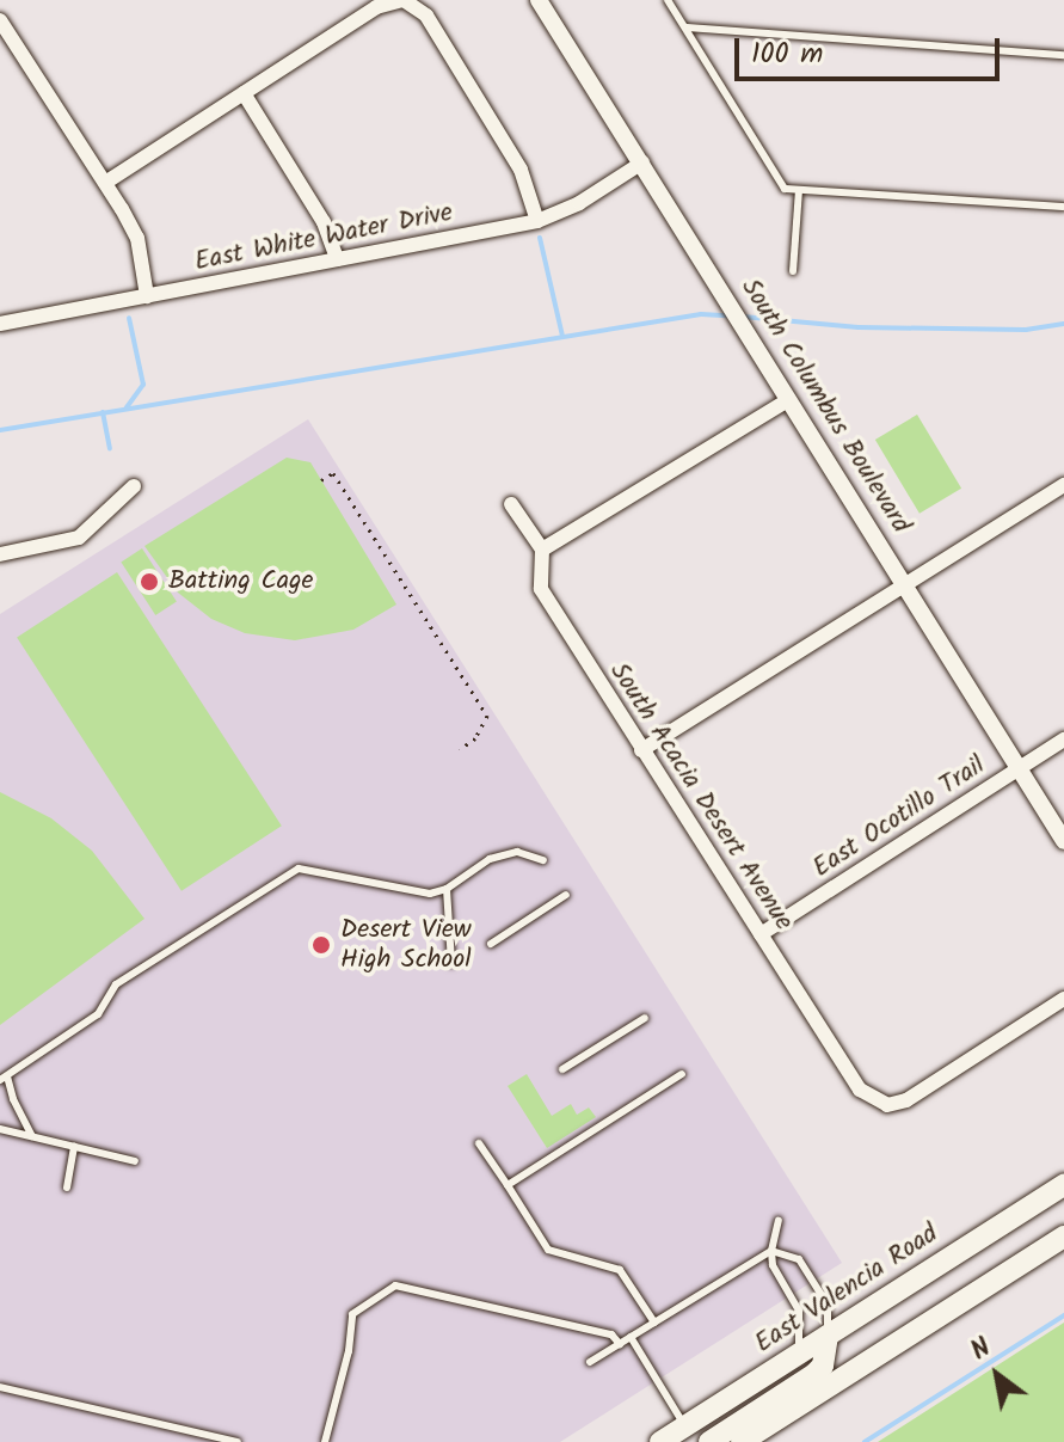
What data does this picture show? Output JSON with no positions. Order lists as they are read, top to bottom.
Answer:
{
  "streets": {
    "main road": ["East Valencia Road"],
    "street": [
      "East White Water Drive",
      "South Columbus Boulevard",
      "South Acacia Desert Avenue",
      "East Ocotillo Trail"
    ]
  },
  "crossings": [
    ["East White Water Drive", "South Columbus Boulevard"],
    ["South Columbus Boulevard", "East Ocotillo Trail"],
    ["South Acacia Desert Avenue", "East Ocotillo Trail"]
  ],
  "places": ["Batting Cage", "Desert View High School"],
  "scale_bar": "100 m",
  "north": "top left"
}
